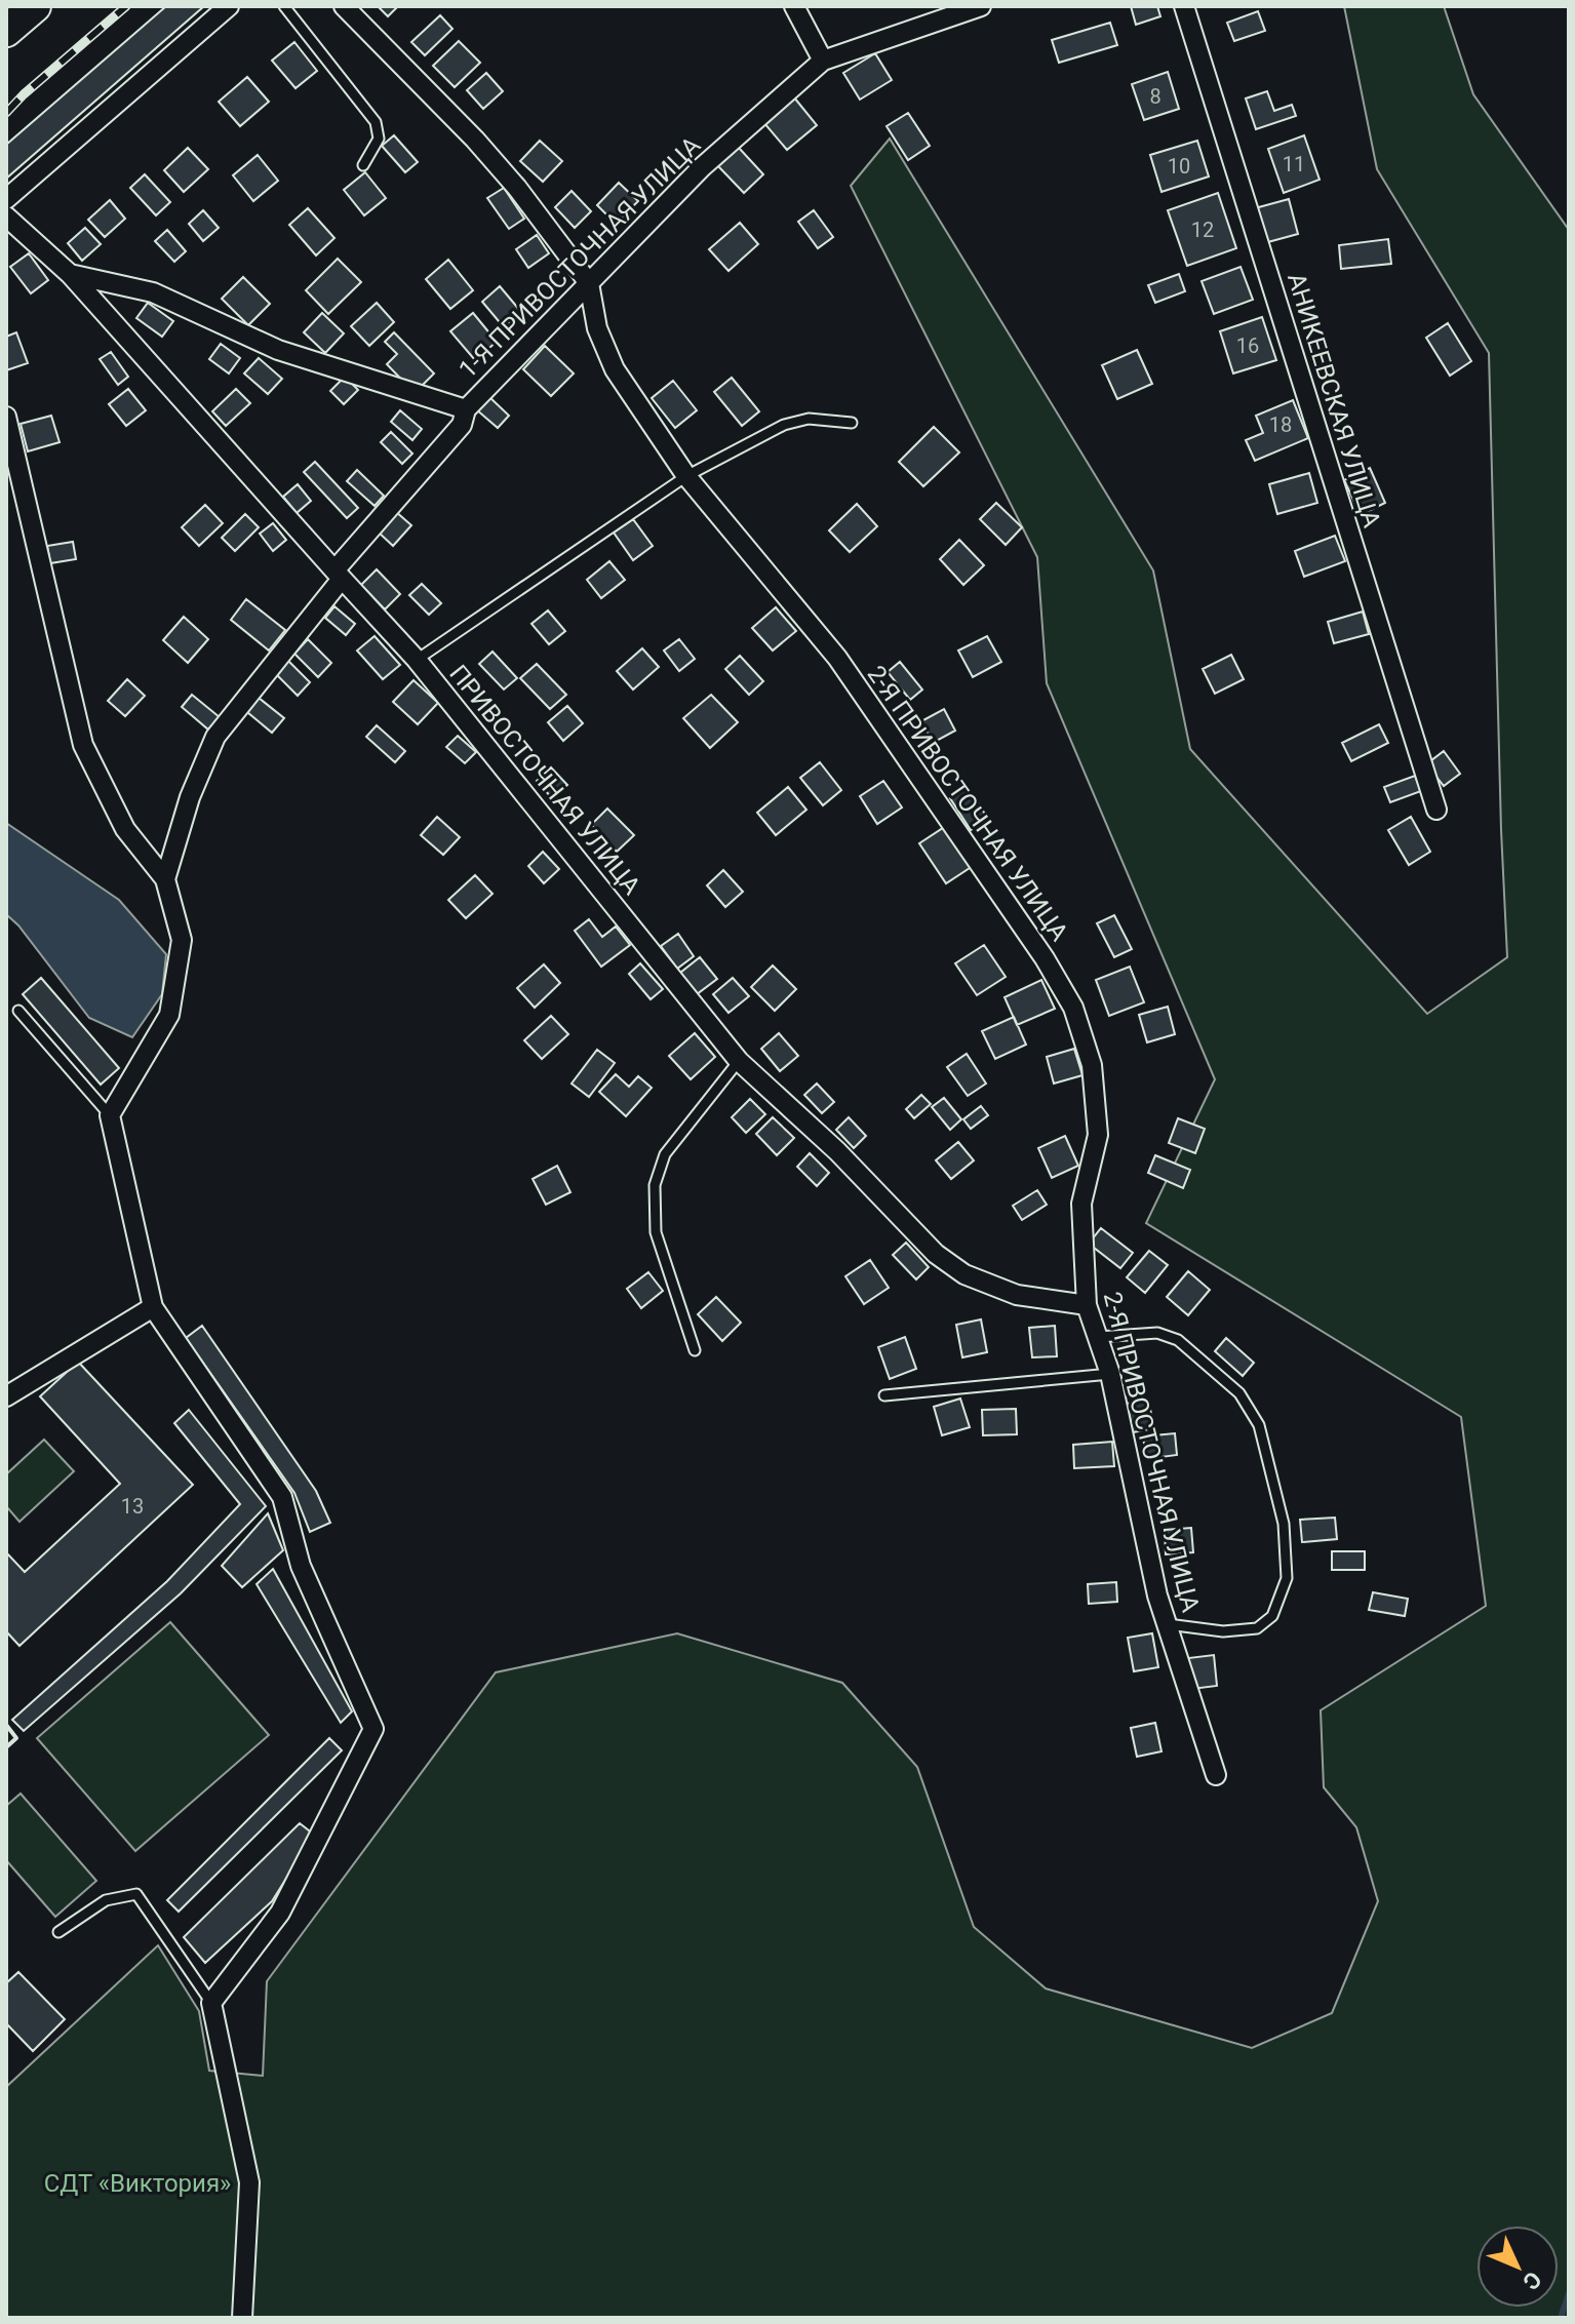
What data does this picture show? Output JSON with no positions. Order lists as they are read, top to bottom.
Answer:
{
  "streets": {
    "street": [
      "1-Я ПРИВОСТОЧНАЯ УЛИЦА",
      "АНИКЕЕВСКАЯ УЛИЦА",
      "ПРИВОСТОЧНАЯ УЛИЦА",
      "2-Я ПРИВОСТОЧНАЯ УЛИЦА"
    ]
  },
  "crossings": [
    ["1-Я ПРИВОСТОЧНАЯ УЛИЦА", "ПРИВОСТОЧНАЯ УЛИЦА"],
    ["1-Я ПРИВОСТОЧНАЯ УЛИЦА", "2-Я ПРИВОСТОЧНАЯ УЛИЦА"],
    ["ПРИВОСТОЧНАЯ УЛИЦА", "2-Я ПРИВОСТОЧНАЯ УЛИЦА"]
  ],
  "parks": ["СДТ «Виктория»"],
  "house_numbers": [
    "8",
    "11",
    "10",
    "12",
    "16",
    "18",
    "13"
  ],
  "north": "bottom right"
}
